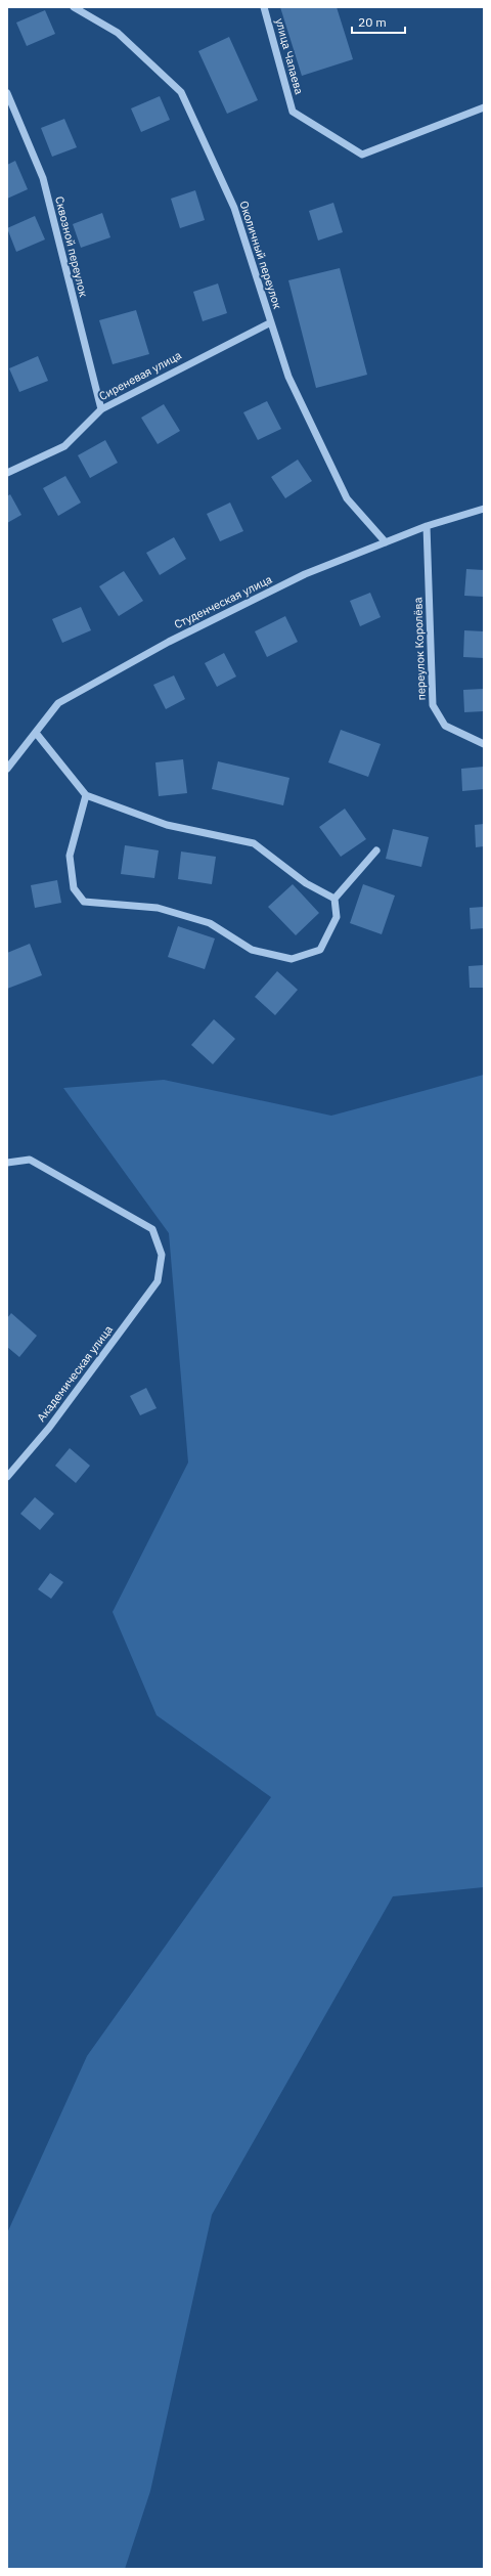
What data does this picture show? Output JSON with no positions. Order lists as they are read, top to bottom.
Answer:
{
  "streets": {
    "street": [
      "улица Чапаева",
      "Сквозной переулок",
      "Околичный переулок",
      "Сиреневая улица",
      "Студенческая улица",
      "переулок Королёва",
      "Академическая улица"
    ]
  },
  "crossings": [
    ["Сквозной переулок", "Сиреневая улица"],
    ["Околичный переулок", "Сиреневая улица"],
    ["Околичный переулок", "Студенческая улица"],
    ["Студенческая улица", "переулок Королёва"]
  ],
  "scale_bar": "20 m"
}
